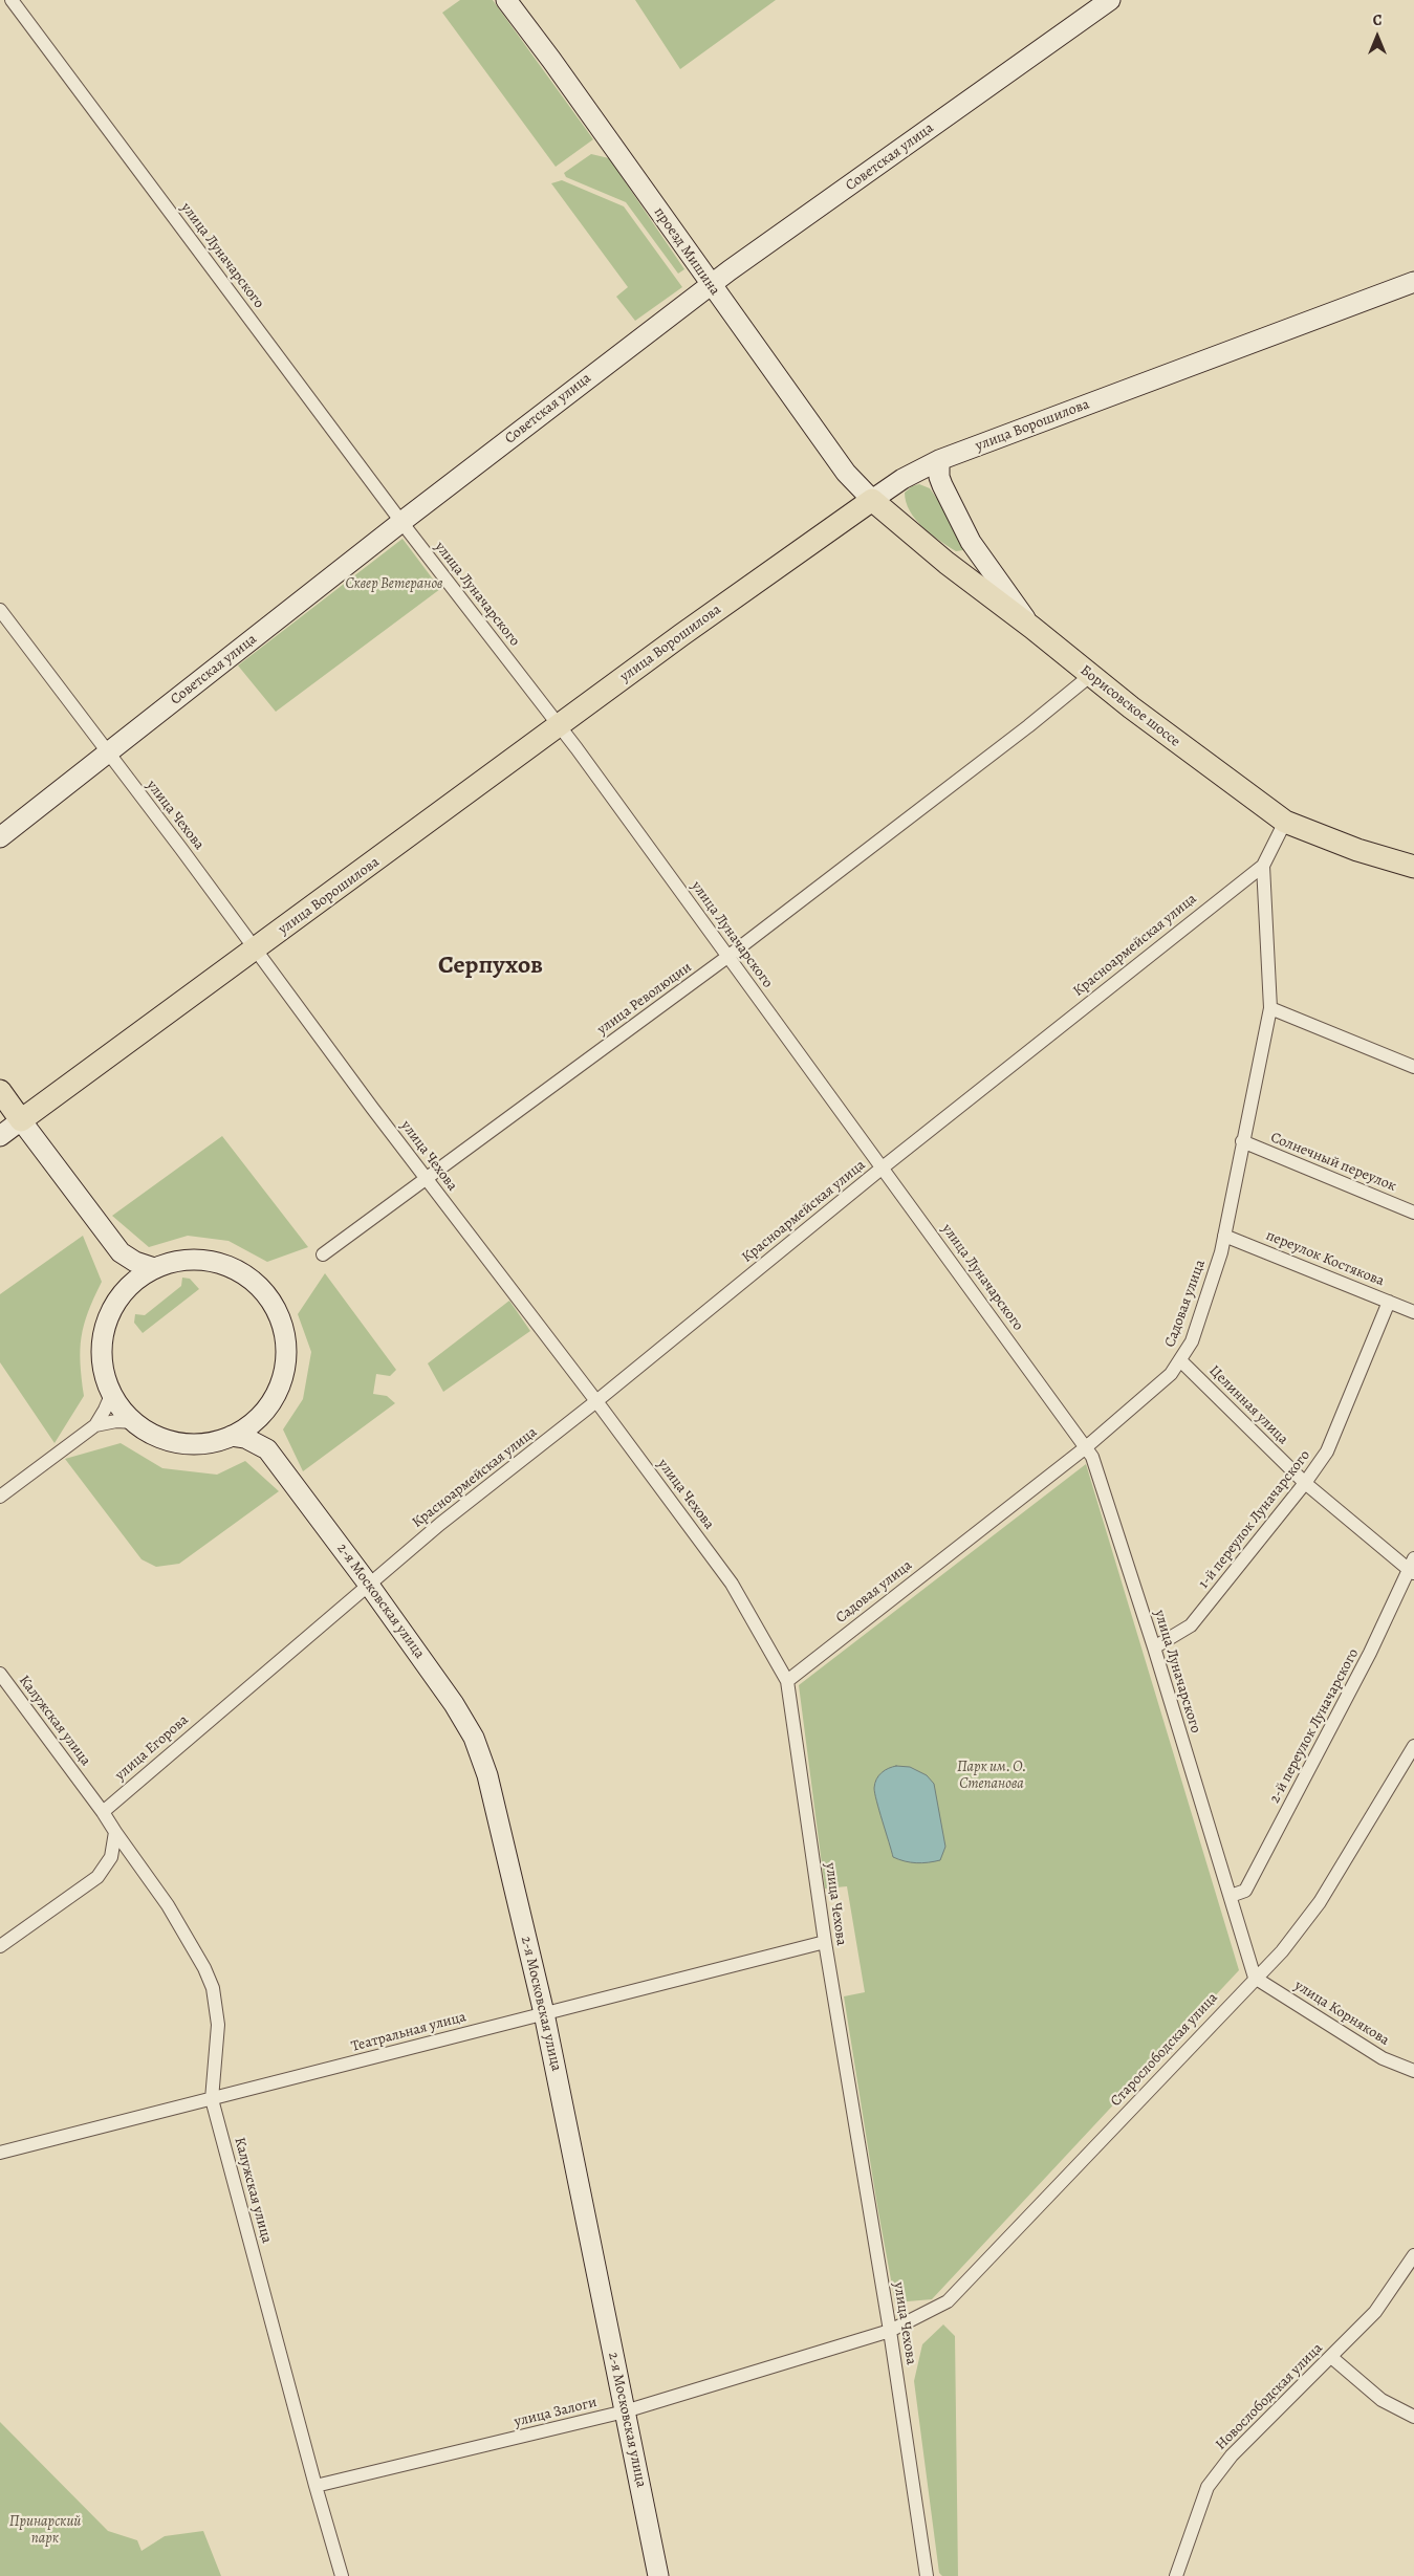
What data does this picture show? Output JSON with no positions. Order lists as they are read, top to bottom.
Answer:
{
  "streets": {
    "main road": ["улица Ворошилова", "Борисовское шоссе"],
    "street": [
      "Советская улица",
      "проезд Мишина",
      "улица Луначарского",
      "улица Чехова",
      "Красноармейская улица",
      "улица Революции",
      "Солнечный переулок",
      "переулок Костякова",
      "Садовая улица",
      "Целинная улица",
      "1-й переулок Луначарского",
      "2-я Московская улица",
      "Калужская улица",
      "2-й переулок Луначарского",
      "улица Егорова",
      "улица Корнякова",
      "Театральная улица",
      "Старослободская улица",
      "Новослободская улица",
      "улица Залоги"
    ]
  },
  "crossings": [
    ["Советская улица", "проезд Мишина"],
    ["Советская улица", "улица Луначарского"],
    ["Советская улица", "улица Чехова"],
    ["проезд Мишина", "улица Ворошилова"],
    ["проезд Мишина", "Борисовское шоссе"],
    ["улица Луначарского", "улица Ворошилова"],
    ["улица Луначарского", "Красноармейская улица"],
    ["улица Луначарского", "улица Революции"],
    ["улица Луначарского", "Садовая улица"],
    ["улица Луначарского", "1-й переулок Луначарского"],
    ["улица Луначарского", "2-й переулок Луначарского"],
    ["улица Луначарского", "улица Корнякова"],
    ["улица Луначарского", "Старослободская улица"],
    ["улица Ворошилова", "Борисовское шоссе"],
    ["улица Ворошилова", "улица Чехова"],
    ["Борисовское шоссе", "улица Революции"],
    ["улица Чехова", "Красноармейская улица"],
    ["улица Чехова", "улица Революции"],
    ["улица Чехова", "Садовая улица"],
    ["улица Чехова", "Театральная улица"],
    ["улица Чехова", "Старослободская улица"],
    ["улица Чехова", "улица Залоги"],
    ["Красноармейская улица", "Садовая улица"],
    ["Красноармейская улица", "2-я Московская улица"],
    ["Красноармейская улица", "улица Егорова"],
    ["Солнечный переулок", "Садовая улица"],
    ["переулок Костякова", "Садовая улица"],
    ["переулок Костякова", "1-й переулок Луначарского"],
    ["Садовая улица", "Целинная улица"],
    ["Целинная улица", "1-й переулок Луначарского"],
    ["Целинная улица", "2-й переулок Луначарского"],
    ["2-я Московская улица", "улица Егорова"],
    ["2-я Московская улица", "Театральная улица"],
    ["2-я Московская улица", "улица Залоги"],
    ["Калужская улица", "улица Егорова"],
    ["Калужская улица", "Театральная улица"],
    ["Калужская улица", "улица Залоги"],
    ["улица Корнякова", "Старослободская улица"],
    ["Старослободская улица", "улица Залоги"]
  ],
  "districts": ["Серпухов"],
  "parks": ["Сквер Ветеранов", "Парк им. О. Степанова", "Принарский парк"],
  "north": "top"
}
